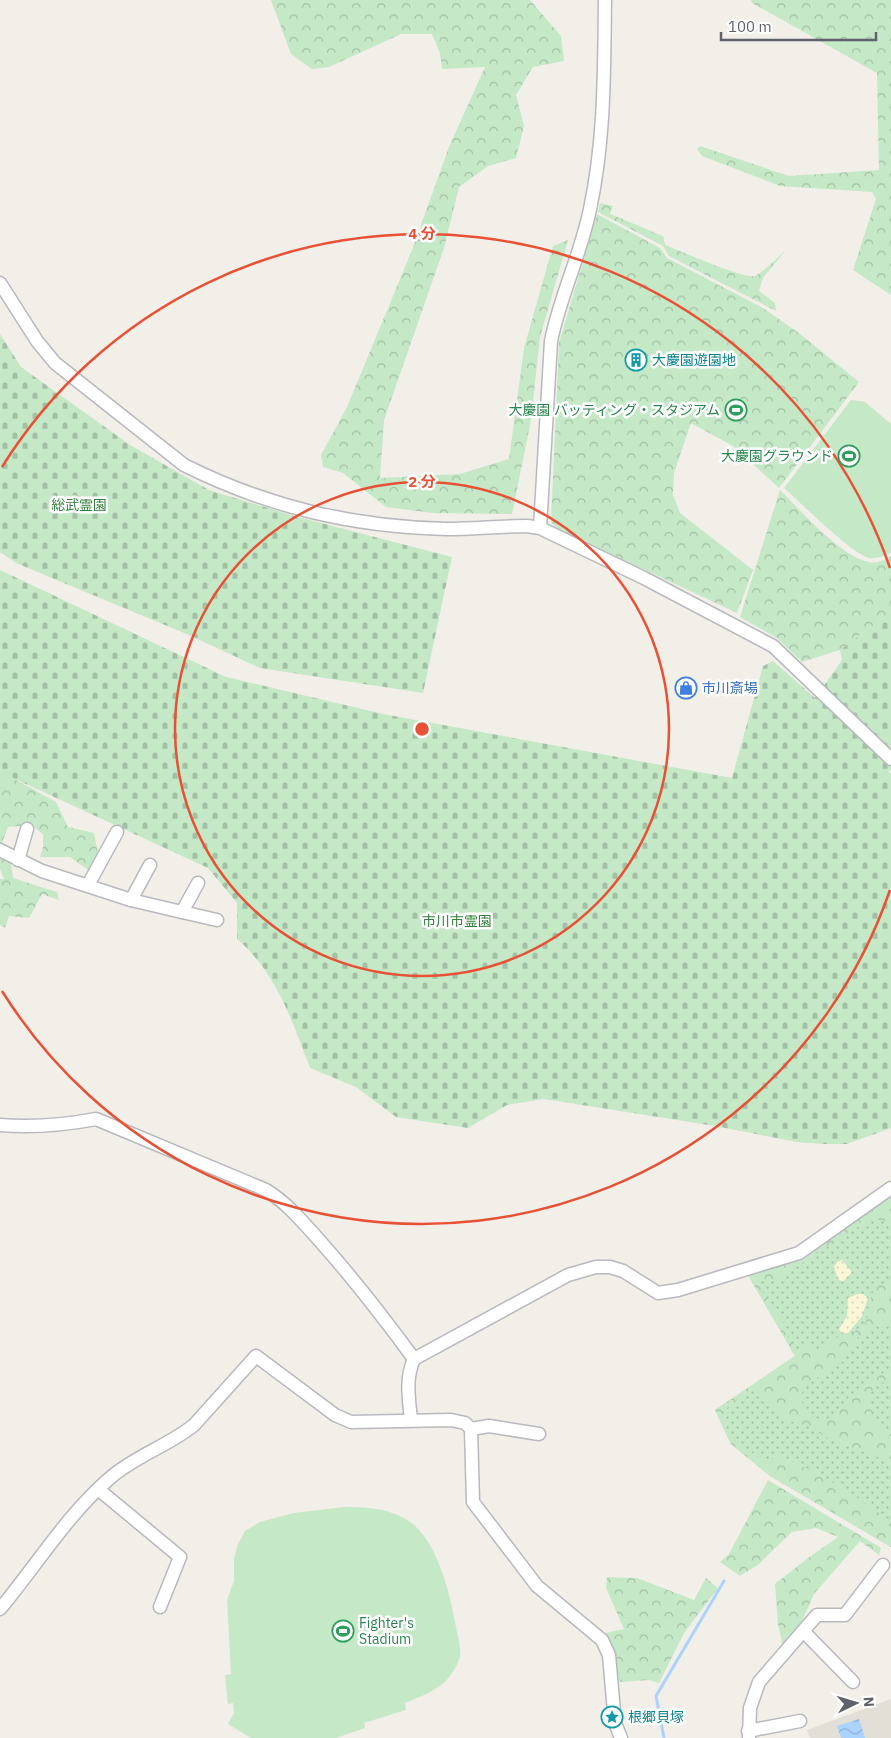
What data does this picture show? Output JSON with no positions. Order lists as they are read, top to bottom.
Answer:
{
  "parks": ["総武霊園", "市川市霊園"],
  "places": {
    "building": ["大慶園遊園地"],
    "sports": ["大慶園 バッティング・スタジアム", "大慶園グラウンド", "Fighter's Stadium"],
    "shop": ["市川斎場"],
    "place": ["根郷貝塚"]
  },
  "scale_bar": "100 m",
  "north": "right",
  "rings": ["4 分", "2 分"]
}
